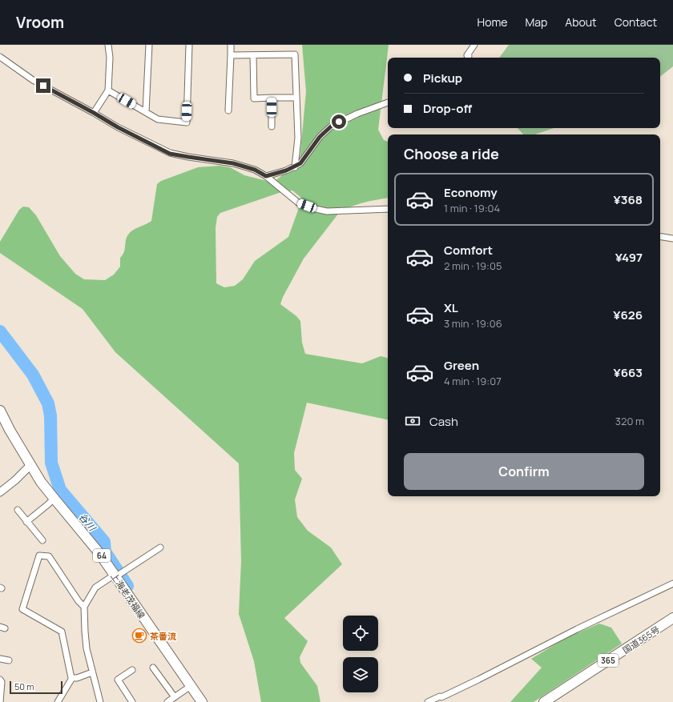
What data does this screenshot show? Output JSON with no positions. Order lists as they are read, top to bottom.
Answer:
{
  "streets": {
    "main road": [
      "64",
      "上海老茂福線",
      "国道365号",
      "365"
    ]
  },
  "water": ["谷川"],
  "places": {
    "cafe": ["茶番流"]
  },
  "scale_bar": "50 m",
  "page": {
    "header": "Vroom",
    "nav": [
      "Home",
      "Map",
      "About",
      "Contact"
    ],
    "banner": ["Pickup", "Drop-off"],
    "heading": "Choose a ride",
    "list": [
      {
        "name": "Economy",
        "note": "1 min · 19:04",
        "value": "¥368"
      },
      {
        "name": "Comfort",
        "note": "2 min · 19:05",
        "value": "¥497"
      },
      {
        "name": "XL",
        "note": "3 min · 19:06",
        "value": "¥626"
      },
      {
        "name": "Green",
        "note": "4 min · 19:07",
        "value": "¥663"
      }
    ],
    "pay": ["Cash", "320 m"],
    "buttons": "Confirm",
    "scale": "50 m"
  }
}
